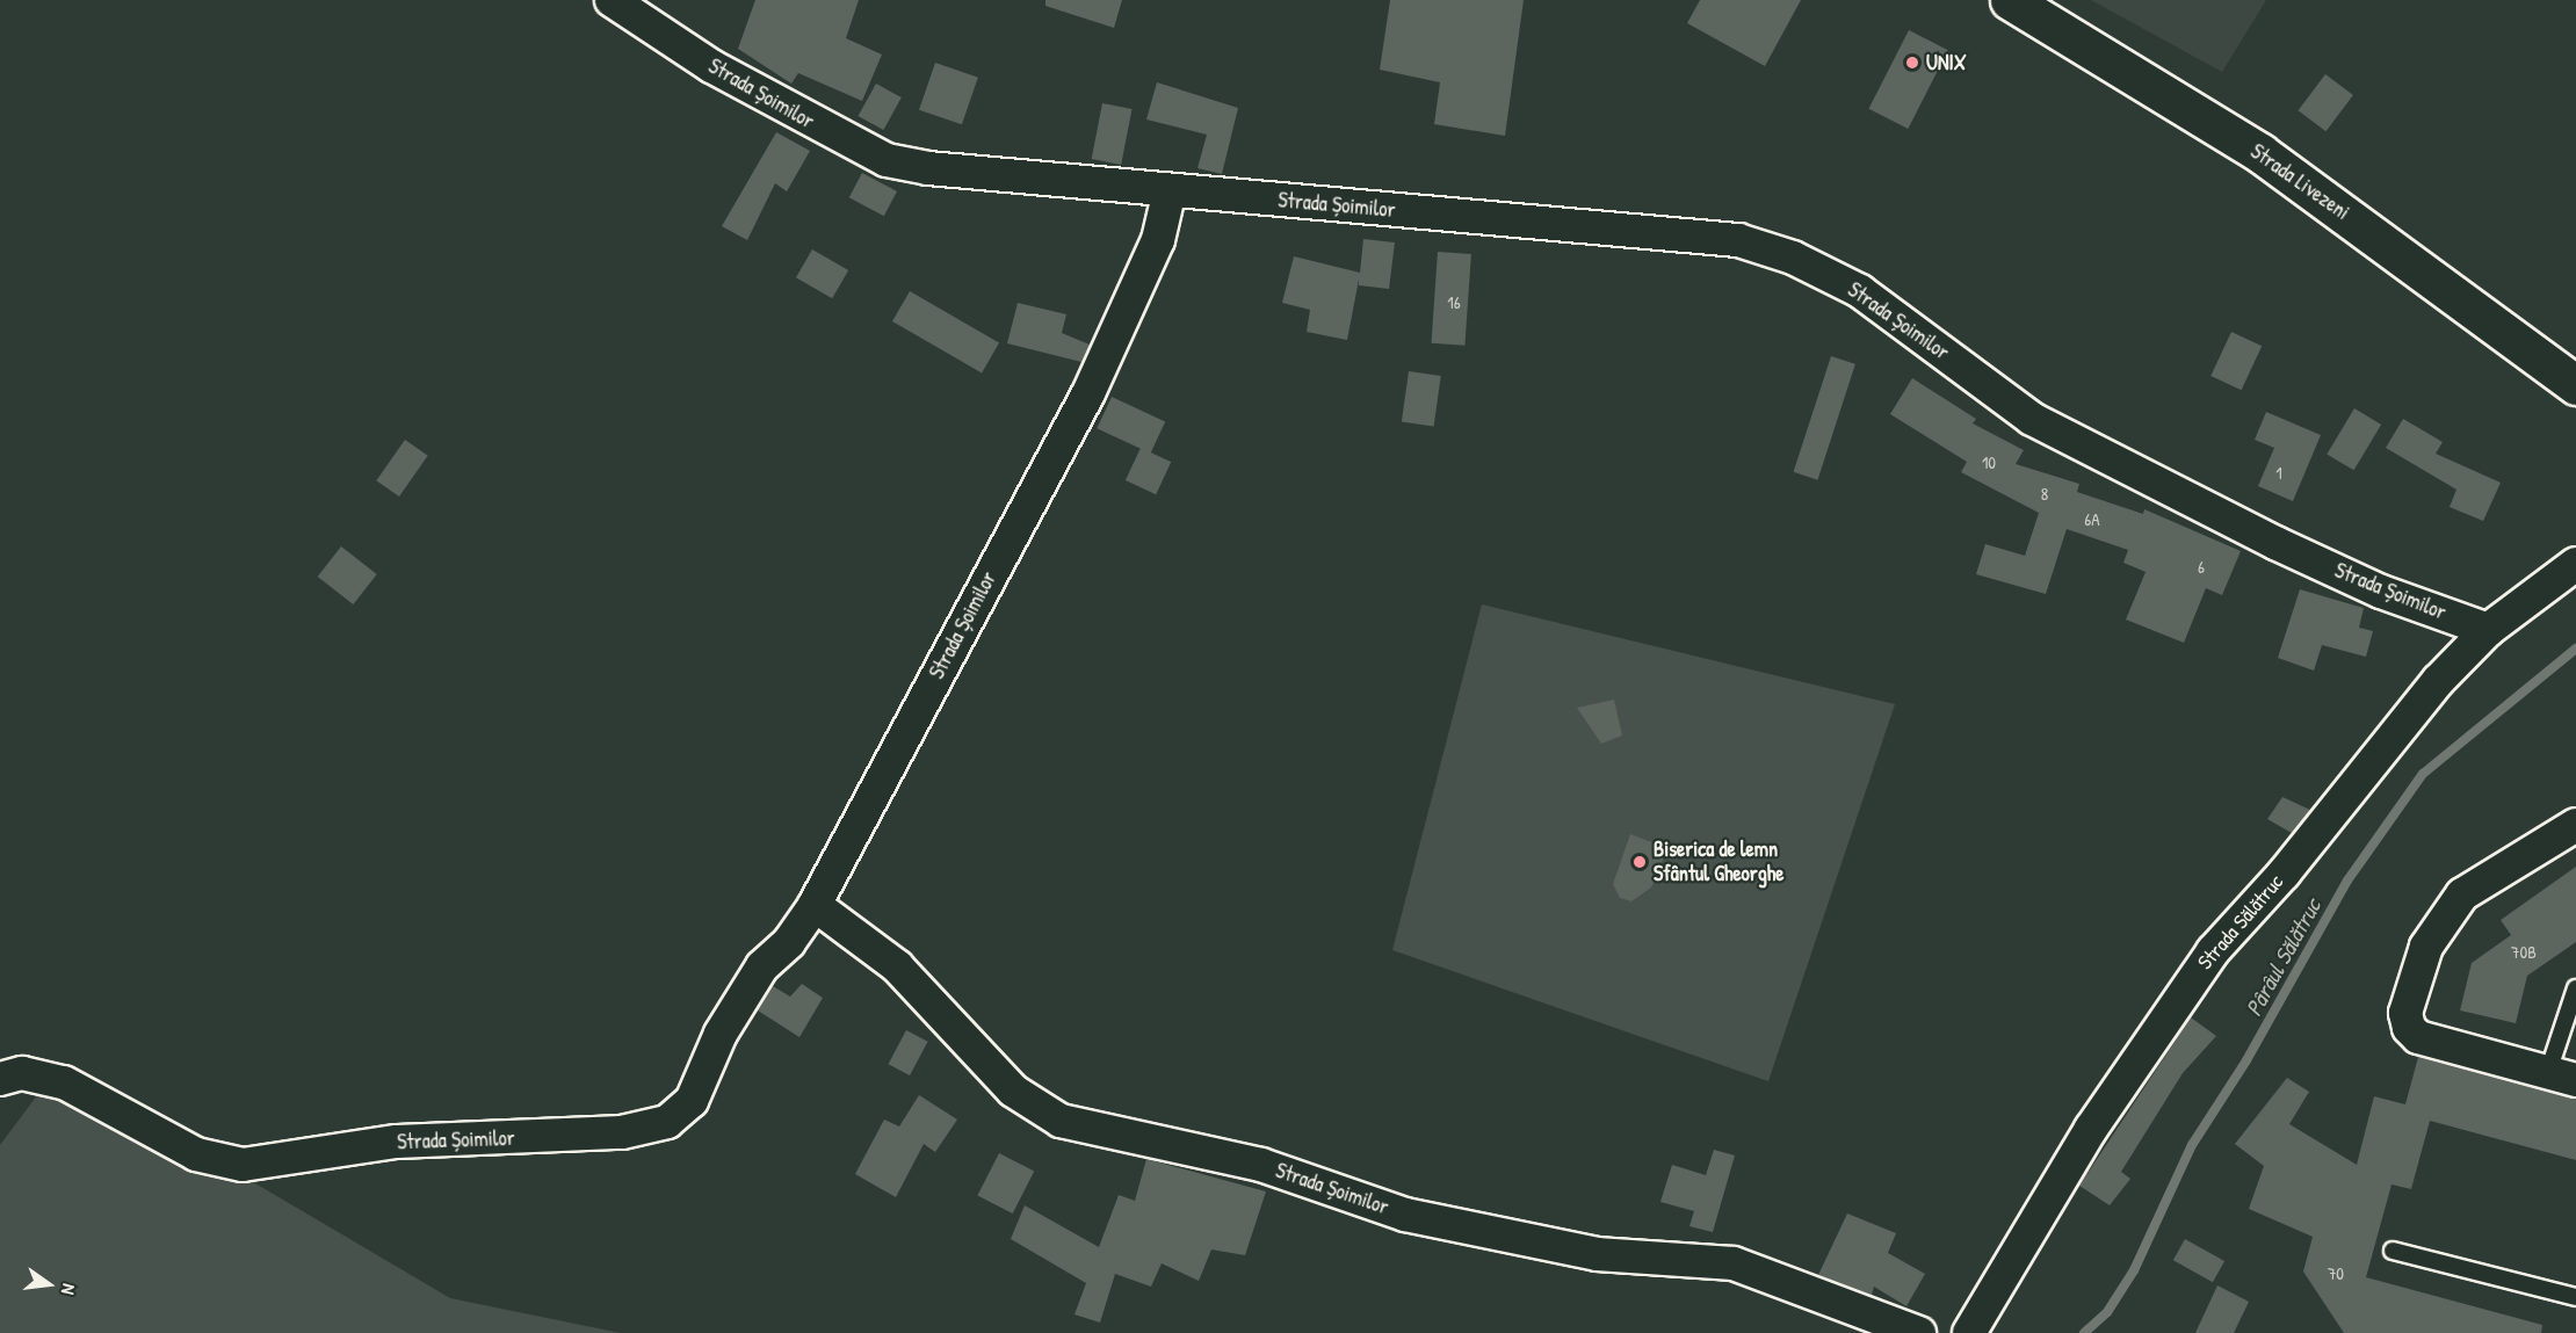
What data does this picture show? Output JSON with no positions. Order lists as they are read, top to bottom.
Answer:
{
  "streets": {
    "main road": ["Strada Livezeni"],
    "street": ["Strada Șoimilor", "Strada Sălătruc"]
  },
  "crossings": [
    ["Strada Șoimilor", "Strada Sălătruc"]
  ],
  "water": ["Pârâul Sălătruc"],
  "places": ["UNIX", "Biserica de lemn Sfântul Gheorghe"],
  "house_numbers": [
    "16",
    "10",
    "1",
    "8",
    "6A",
    "6",
    "70B",
    "70"
  ],
  "north": "right"
}
